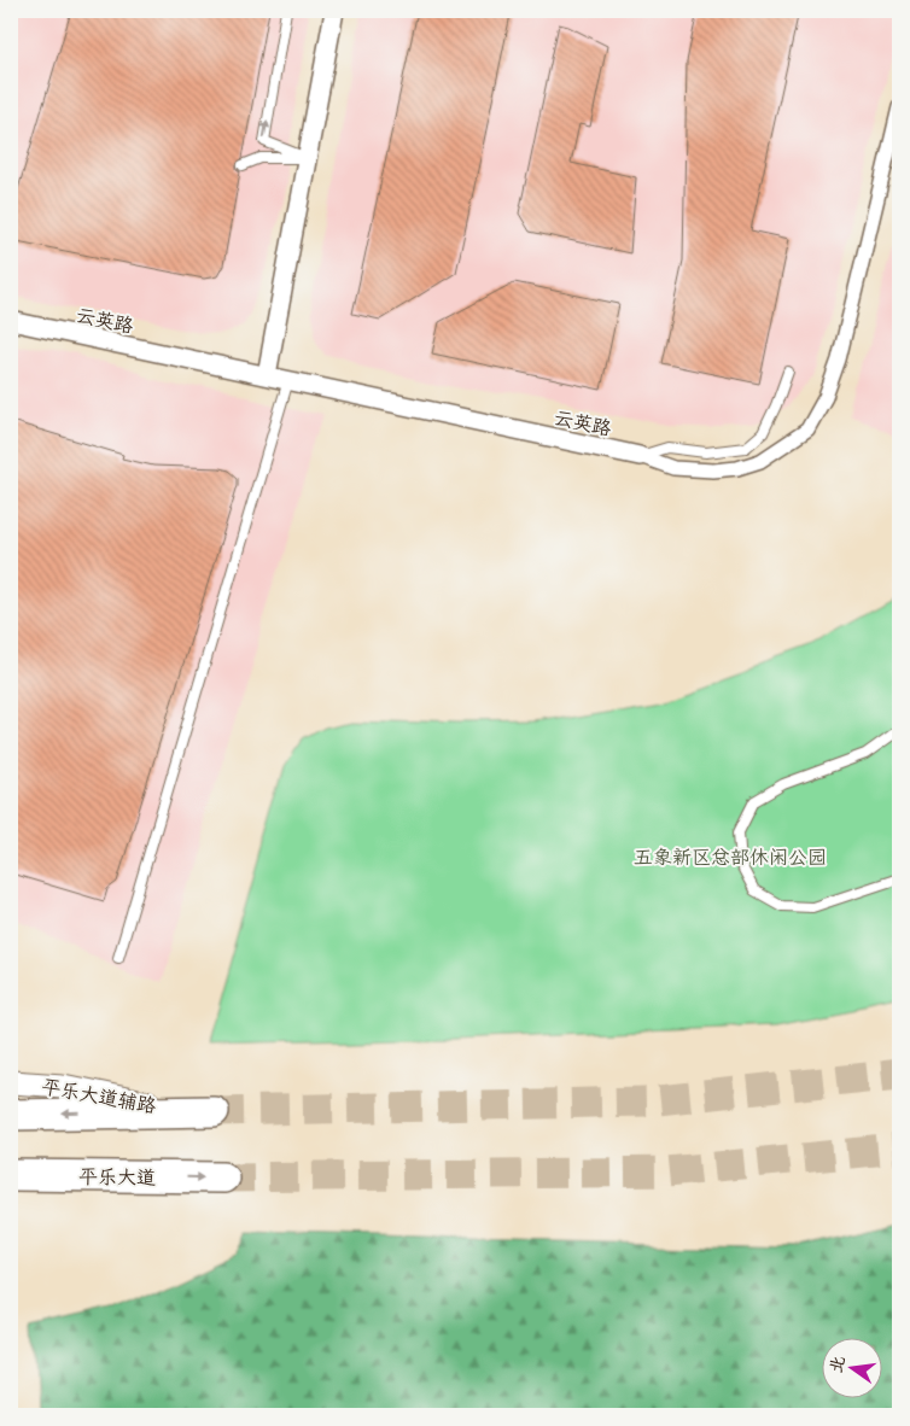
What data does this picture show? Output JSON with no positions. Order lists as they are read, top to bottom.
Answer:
{
  "streets": {
    "highway": ["平乐大道"],
    "street": ["云英路", "平乐大道辅路"]
  },
  "parks": ["五象新区总部休闲公园"],
  "north": "left"
}
